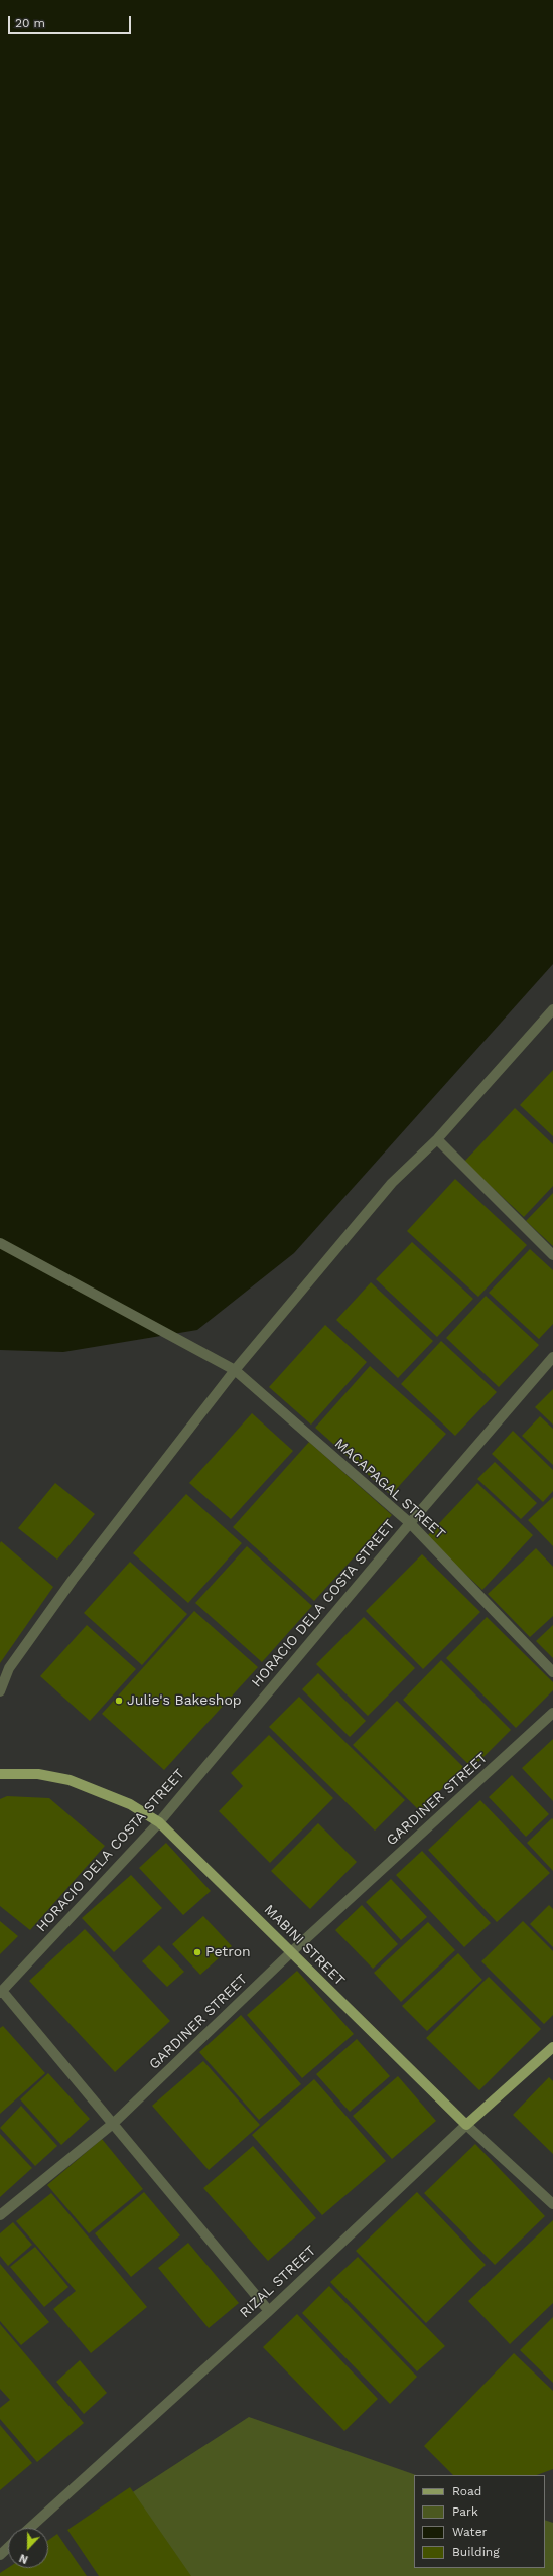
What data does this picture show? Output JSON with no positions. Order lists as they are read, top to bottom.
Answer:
{
  "streets": {
    "main road": ["MABINI STREET", "RIZAL STREET"],
    "street": ["MACAPAGAL STREET", "HORACIO DELA COSTA STREET", "GARDINER STREET"]
  },
  "crossings": [
    ["MACAPAGAL STREET", "HORACIO DELA COSTA STREET"],
    ["HORACIO DELA COSTA STREET", "MABINI STREET"],
    ["GARDINER STREET", "MABINI STREET"],
    ["MABINI STREET", "RIZAL STREET"]
  ],
  "places": ["Julie's Bakeshop", "Petron"],
  "legend": [
    "Road",
    "Park",
    "Water",
    "Building"
  ],
  "scale_bar": "20 m",
  "north": "bottom"
}
